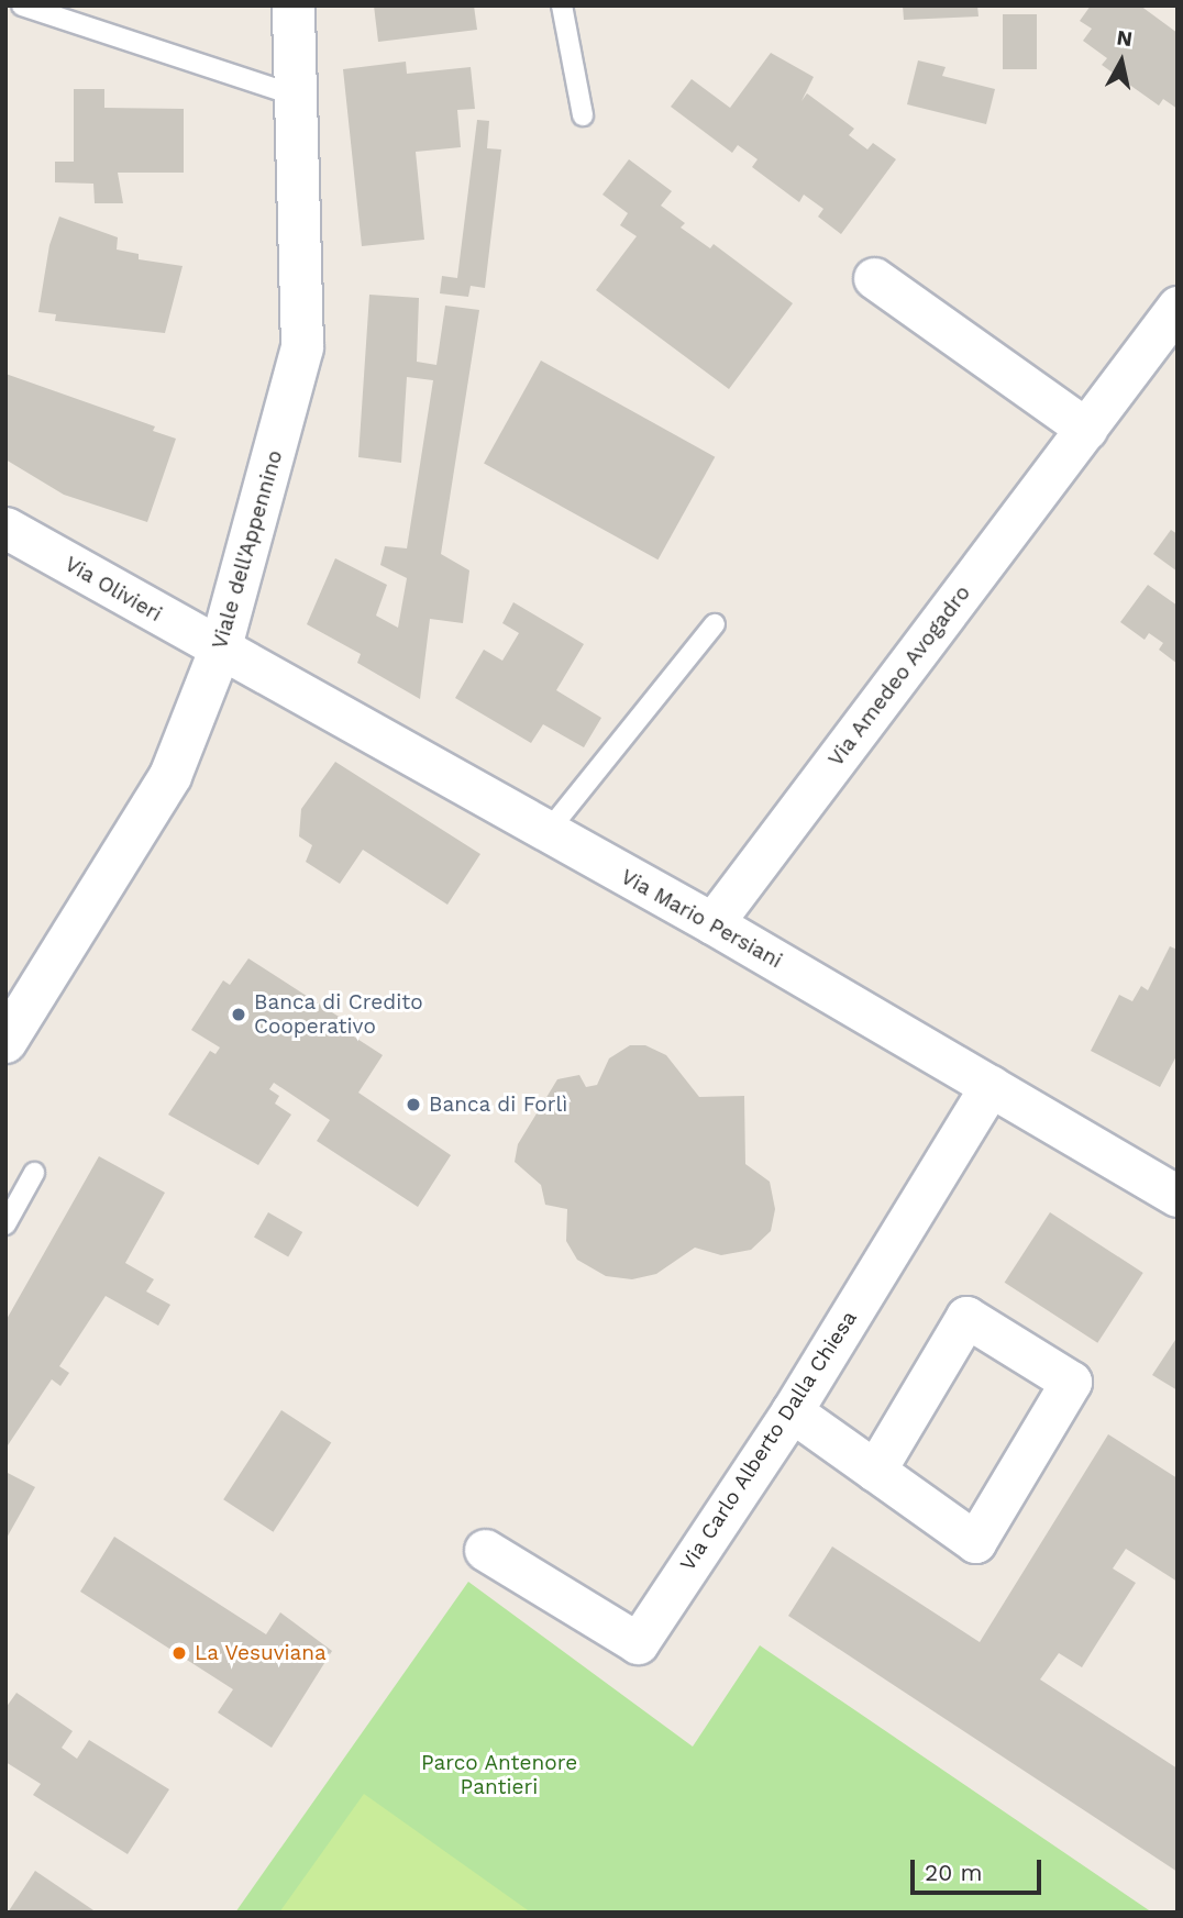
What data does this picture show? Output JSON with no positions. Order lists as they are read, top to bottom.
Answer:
{
  "streets": {
    "main road": ["Viale dell'Appennino"],
    "street": [
      "Via Olivieri",
      "Via Amedeo Avogadro",
      "Via Mario Persiani",
      "Via Carlo Alberto Dalla Chiesa"
    ]
  },
  "crossings": [
    ["Viale dell'Appennino", "Via Olivieri"],
    ["Viale dell'Appennino", "Via Mario Persiani"],
    ["Via Olivieri", "Via Mario Persiani"],
    ["Via Amedeo Avogadro", "Via Mario Persiani"],
    ["Via Mario Persiani", "Via Carlo Alberto Dalla Chiesa"]
  ],
  "parks": ["Parco Antenore Pantieri"],
  "places": ["Banca di Credito Cooperativo", "Banca di Forlì", "La Vesuviana"],
  "scale_bar": "20 m",
  "north": "top"
}
